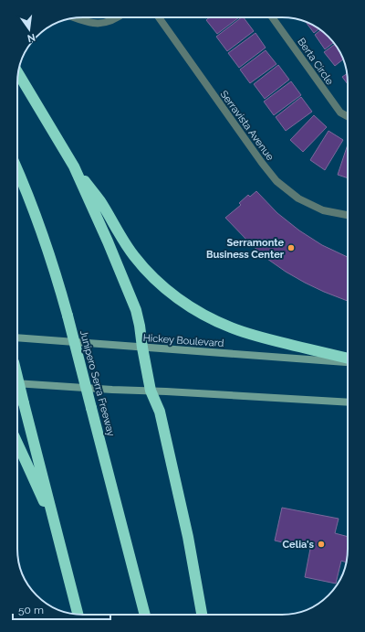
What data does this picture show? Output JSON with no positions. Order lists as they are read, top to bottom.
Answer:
{
  "streets": {
    "highway": ["Junipero Serra Freeway"],
    "main road": ["Hickey Boulevard"],
    "street": ["Berta Circle", "Serravista Avenue"]
  },
  "places": ["Serramonte Business Center", "Celia's"],
  "scale_bar": "50 m",
  "north": "bottom"
}
